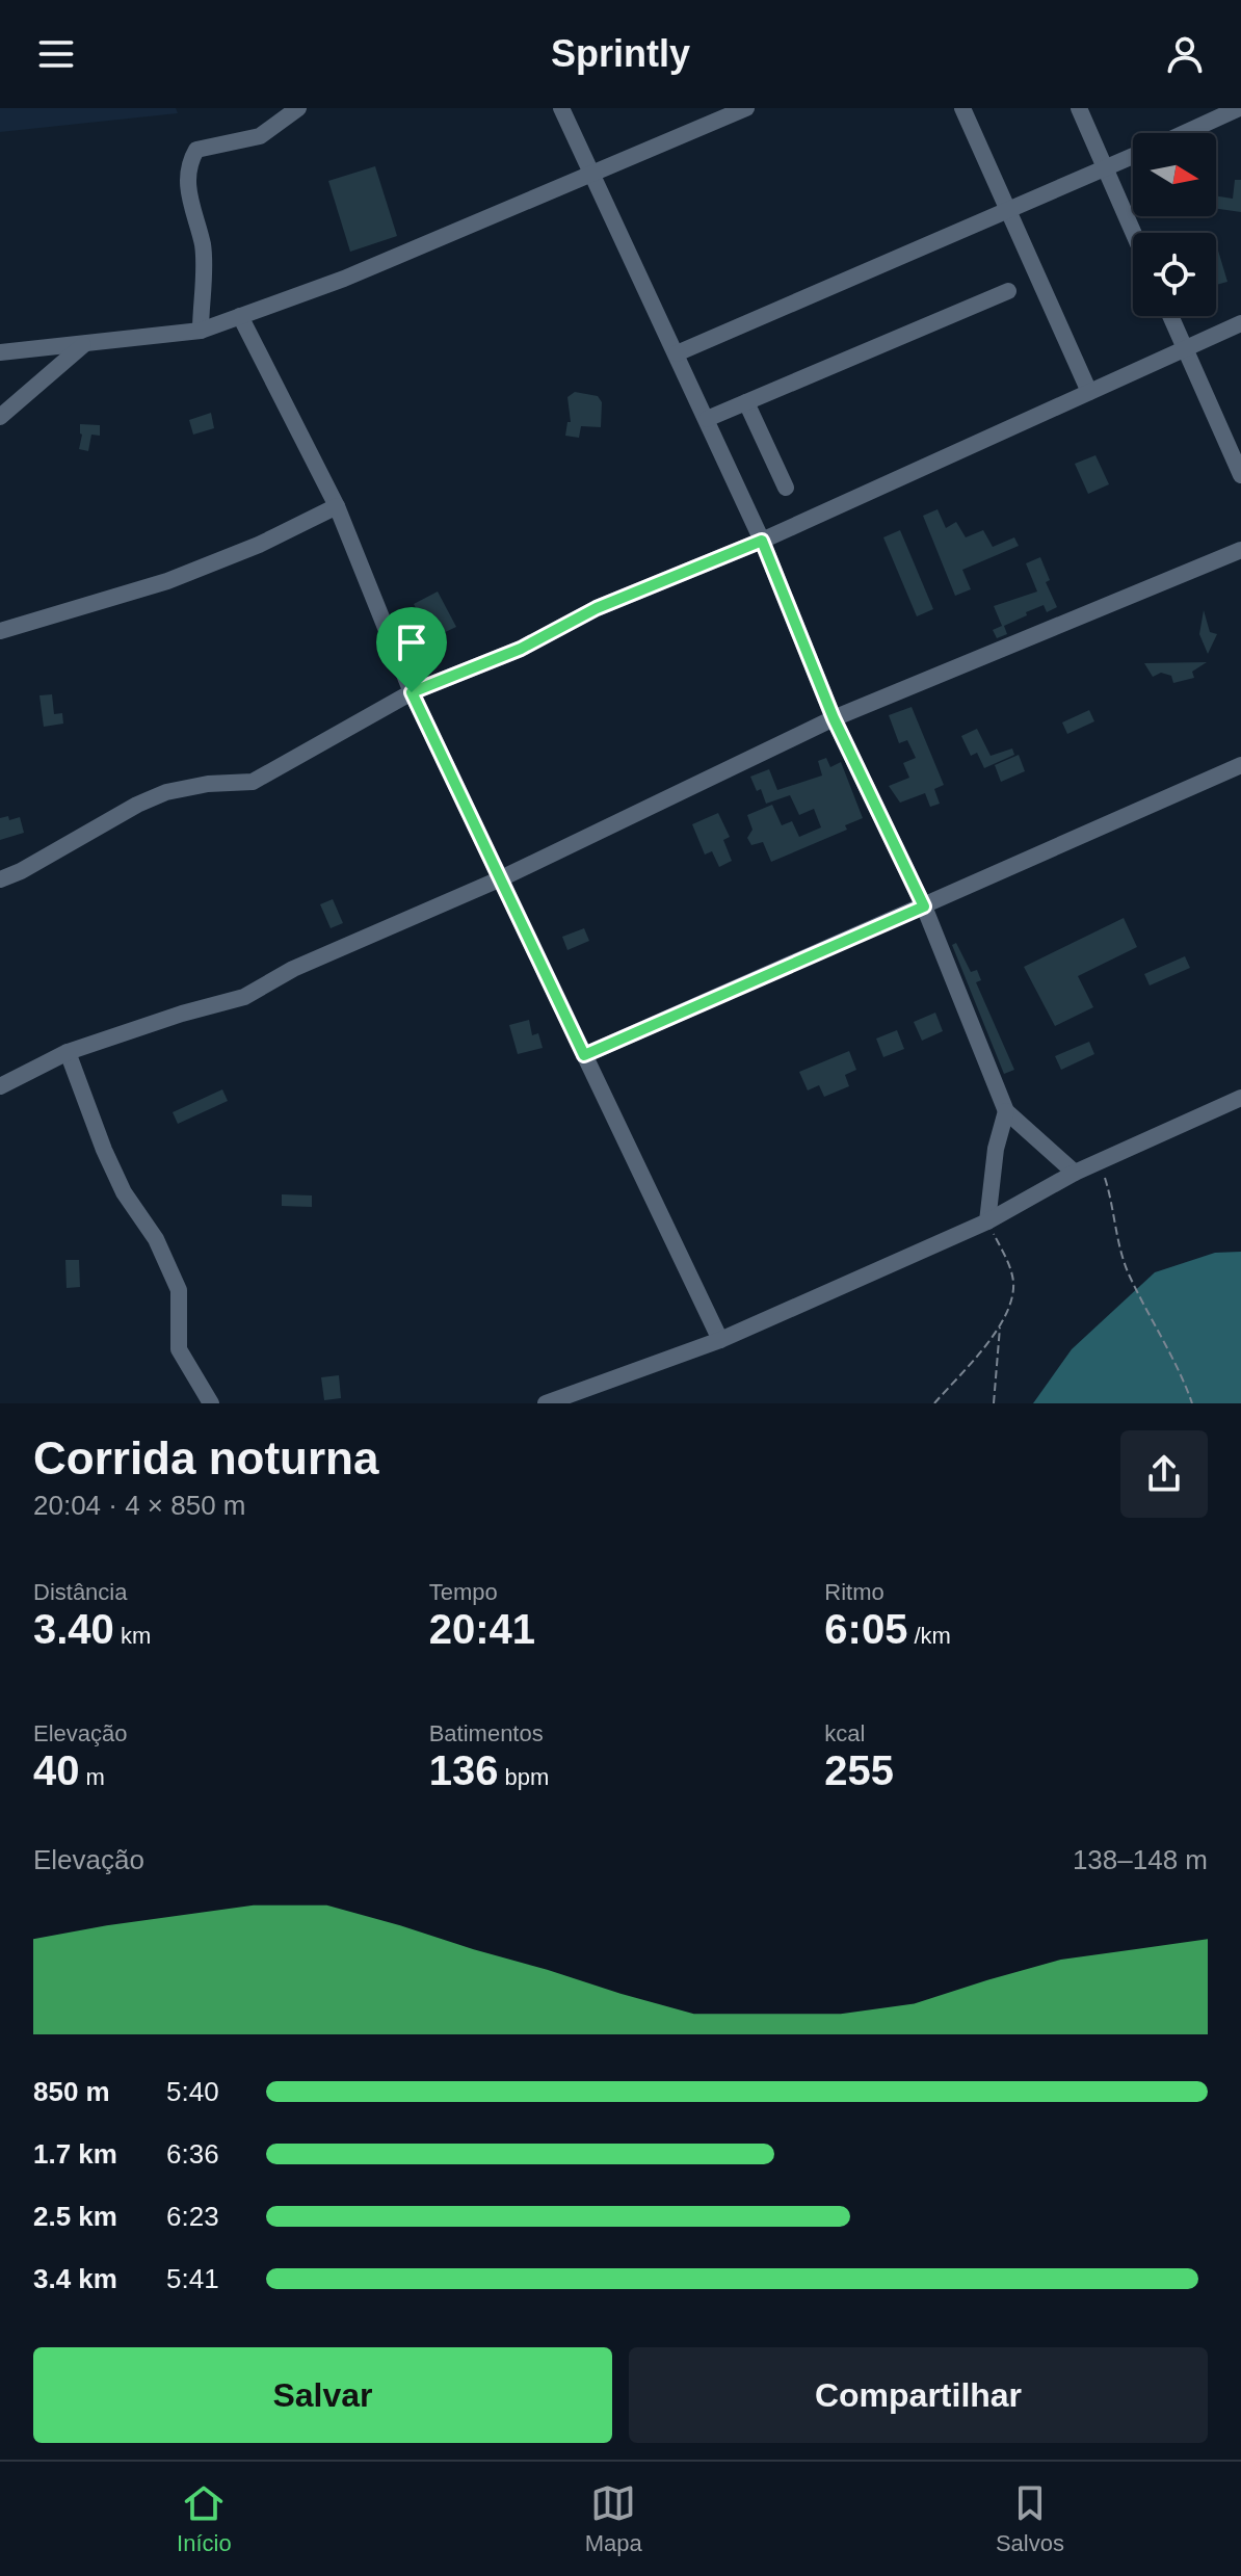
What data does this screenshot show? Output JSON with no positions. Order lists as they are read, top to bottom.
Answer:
{
  "north": "right",
  "page": {
    "header": "Sprintly",
    "heading": ["Corrida noturna", "20:04 · 4 × 850 m"],
    "stats": [
      ["Distância", "3.40 km"],
      ["Tempo", "20:41"],
      ["Ritmo", "6:05 /km"],
      ["Elevação", "40 m"],
      ["Batimentos", "136 bpm"],
      ["kcal", "255"]
    ],
    "chart": ["Elevação", "138–148 m"],
    "list": [
      {
        "name": "850 m",
        "note": "5:40"
      },
      {
        "name": "1.7 km",
        "note": "6:36"
      },
      {
        "name": "2.5 km",
        "note": "6:23"
      },
      {
        "name": "3.4 km",
        "note": "5:41"
      }
    ],
    "buttons": ["Salvar", "Compartilhar"],
    "tabs": ["Início", "Mapa", "Salvos"]
  }
}
